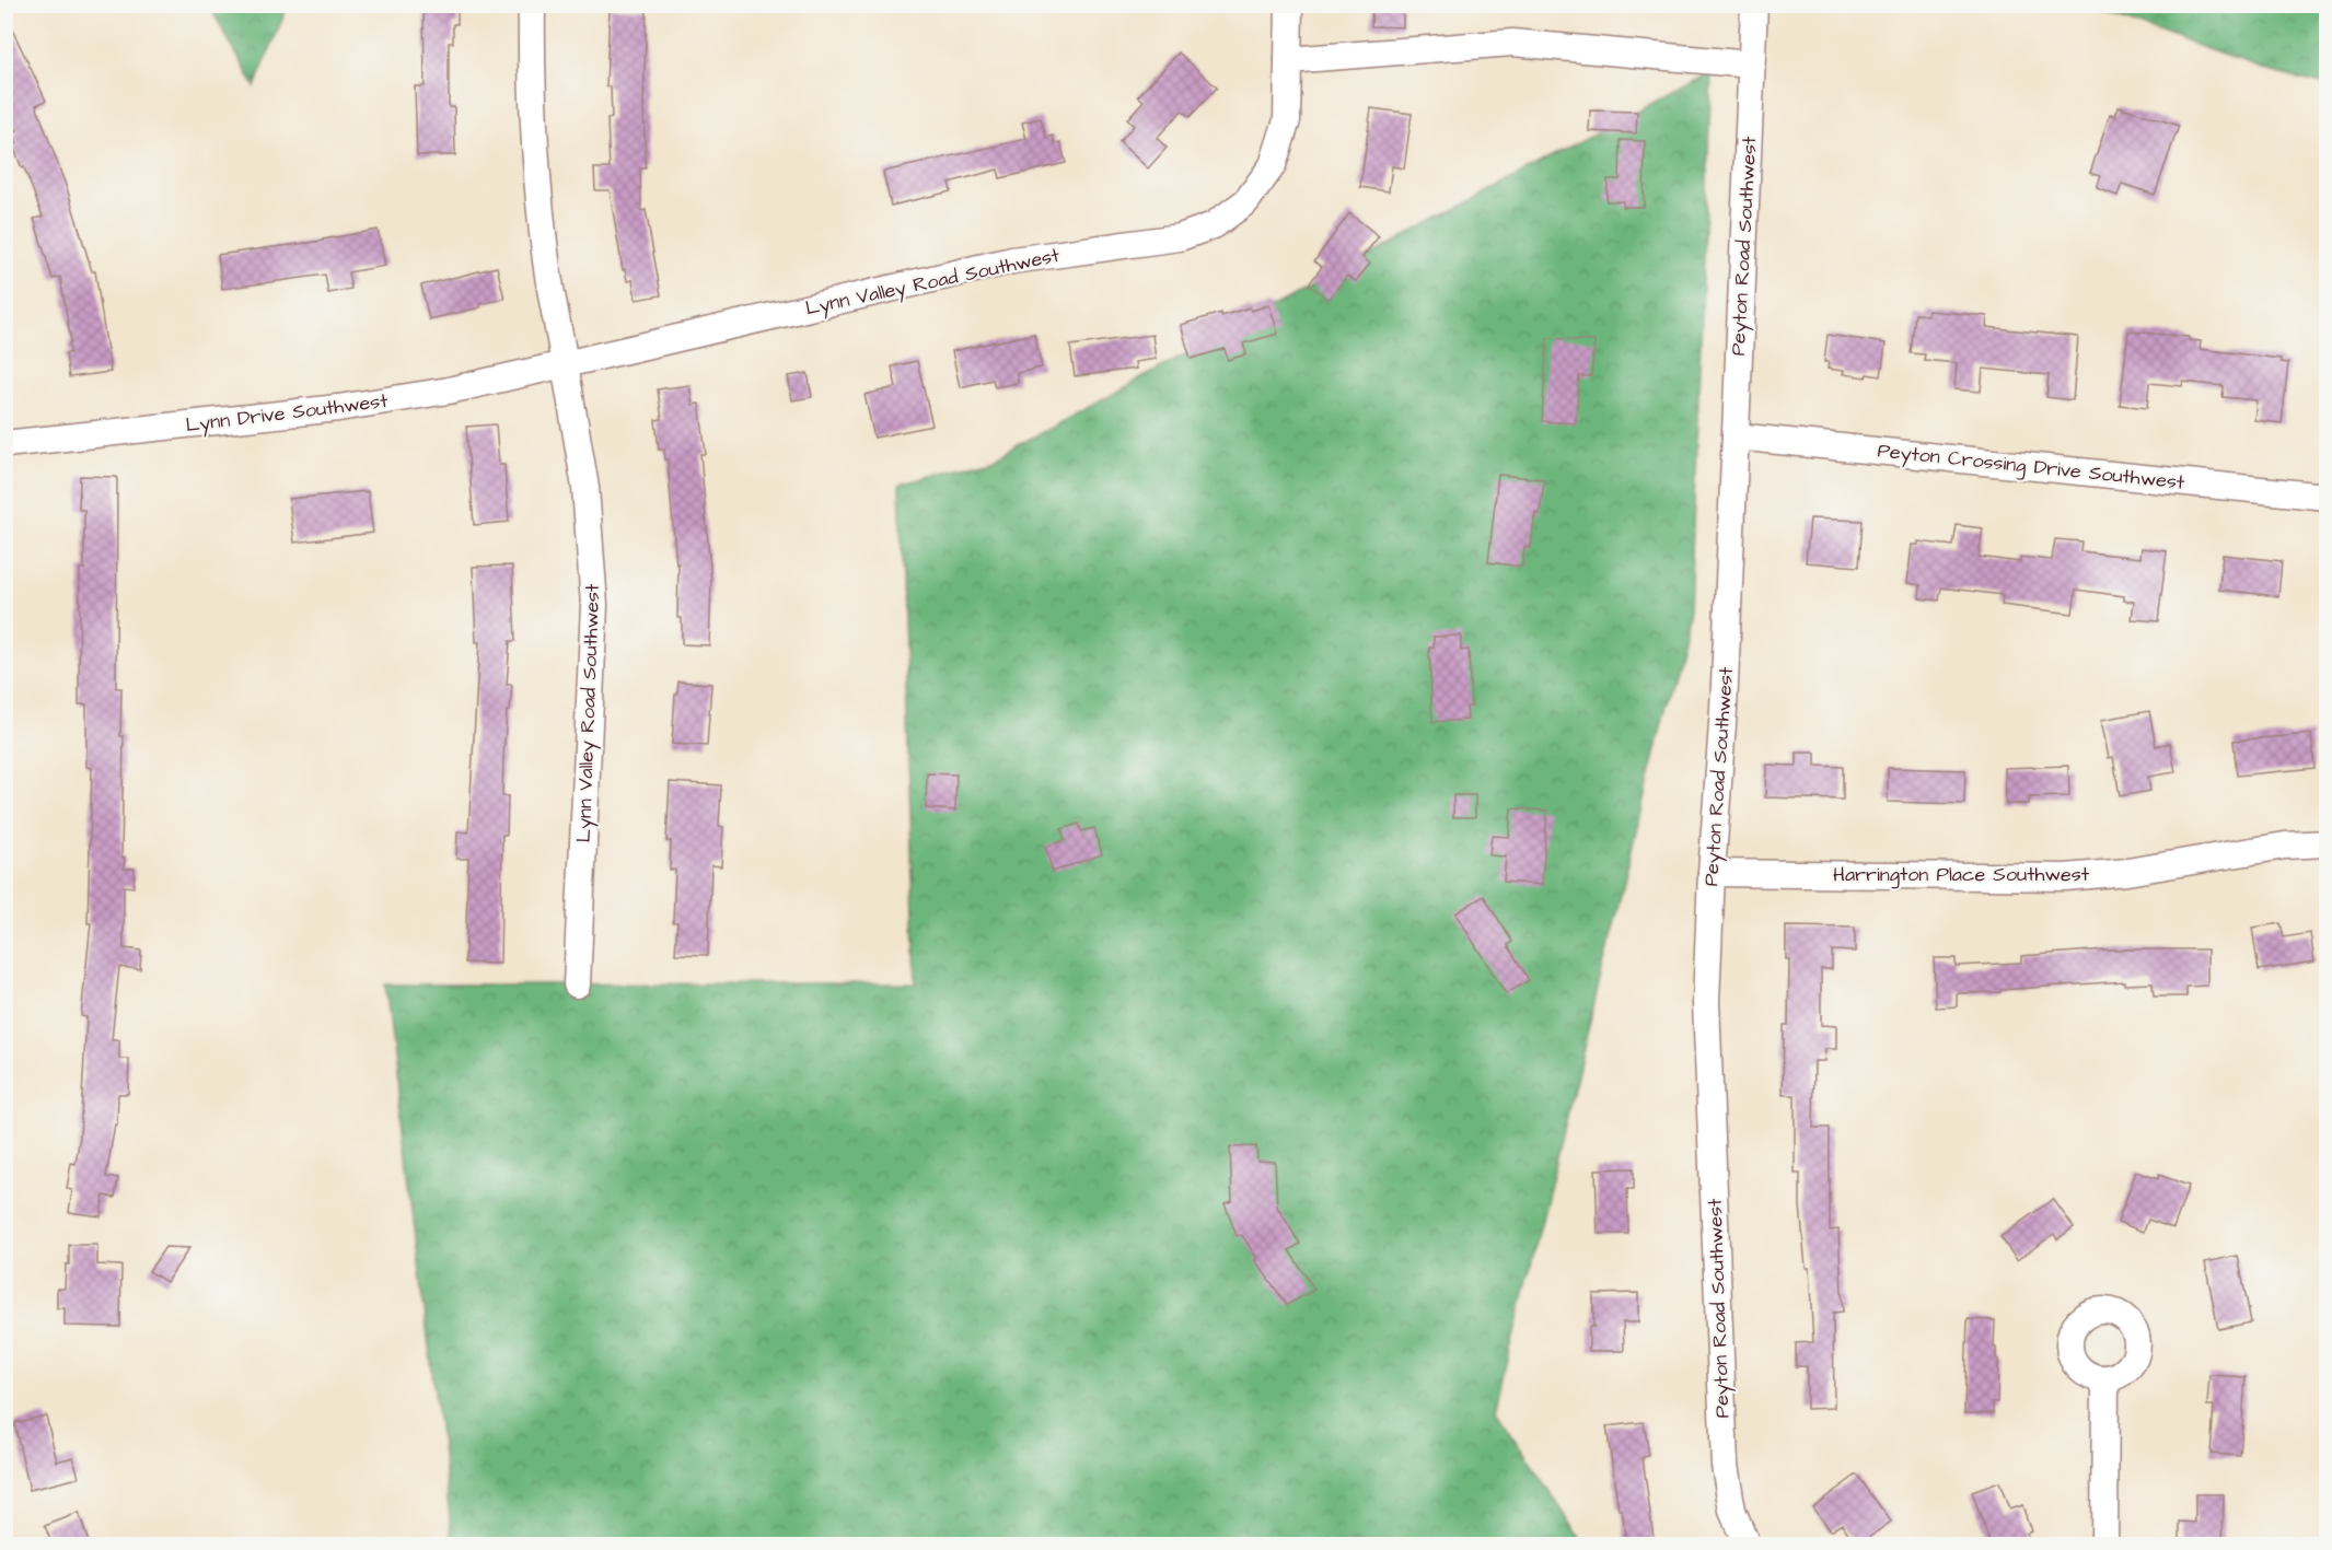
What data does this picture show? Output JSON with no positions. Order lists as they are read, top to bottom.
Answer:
{
  "streets": {
    "street": [
      "Peyton Road Southwest",
      "Lynn Valley Road Southwest",
      "Lynn Drive Southwest",
      "Peyton Crossing Drive Southwest",
      "Harrington Place Southwest"
    ]
  },
  "crossings": [
    ["Peyton Road Southwest", "Peyton Crossing Drive Southwest"],
    ["Peyton Road Southwest", "Harrington Place Southwest"],
    ["Lynn Valley Road Southwest", "Lynn Drive Southwest"]
  ]
}
